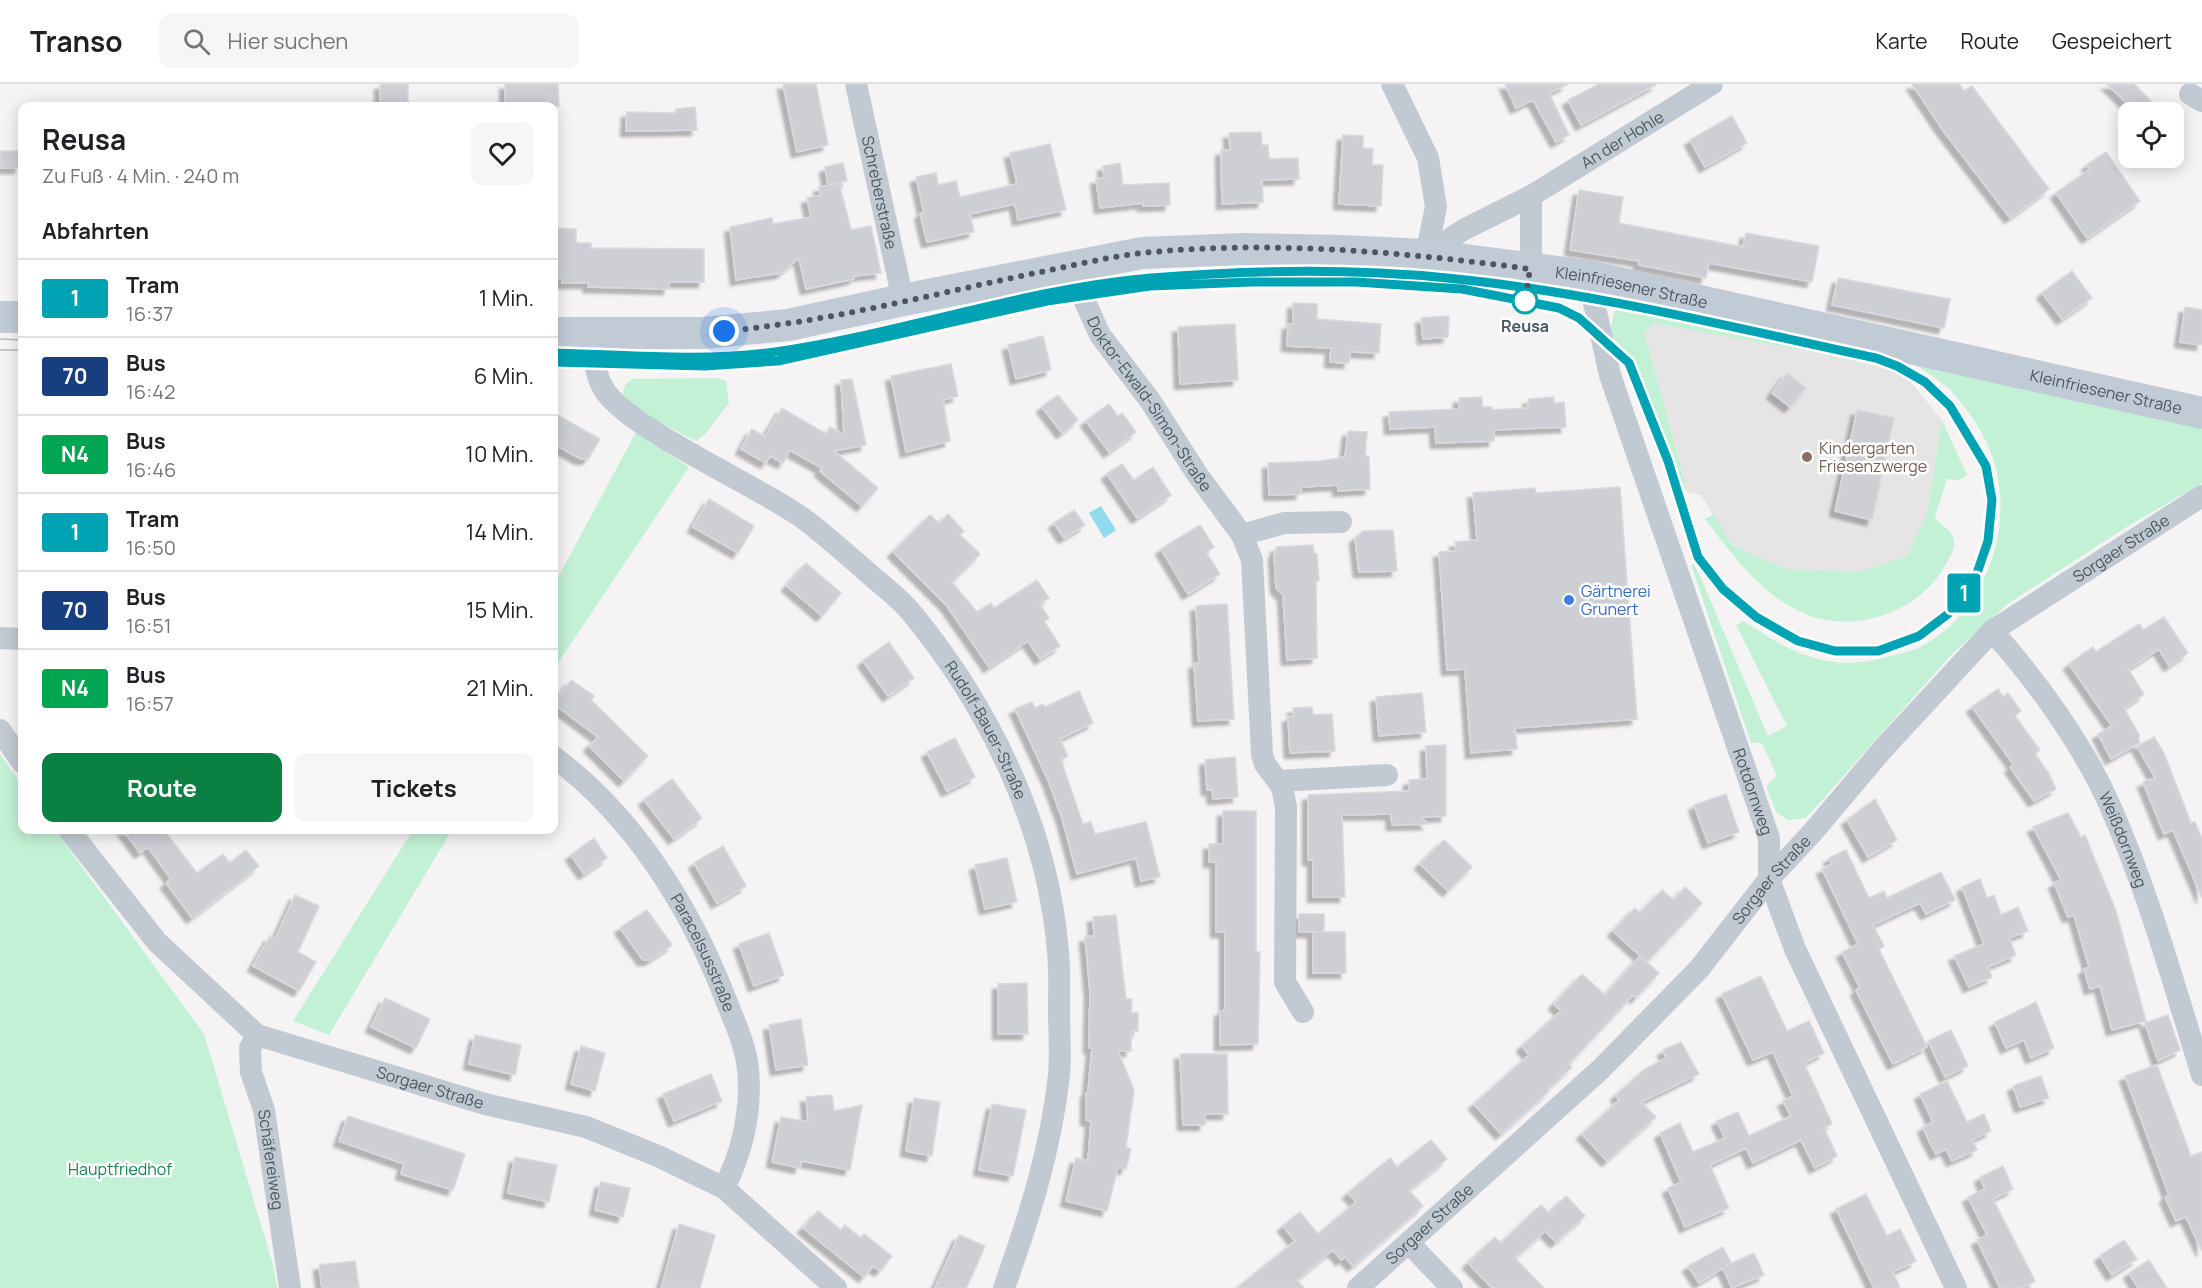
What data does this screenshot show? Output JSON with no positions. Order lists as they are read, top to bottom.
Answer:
{
  "streets": {
    "street": [
      "An der Hohle",
      "Schreberstraße",
      "Kleinfriesener Straße",
      "Doktor-Ewald-Simon-Straße",
      "Sorgaer Straße",
      "Rudolf-Bauer-Straße",
      "Rotdornweg",
      "Weißdornweg",
      "Paracelsusstraße",
      "Schäfereiweg"
    ]
  },
  "crossings": [
    ["An der Hohle", "Kleinfriesener Straße"],
    ["Schreberstraße", "Kleinfriesener Straße"],
    ["Kleinfriesener Straße", "Doktor-Ewald-Simon-Straße"],
    ["Kleinfriesener Straße", "Rudolf-Bauer-Straße"],
    ["Kleinfriesener Straße", "Rotdornweg"],
    ["Sorgaer Straße", "Rotdornweg"],
    ["Sorgaer Straße", "Weißdornweg"],
    ["Sorgaer Straße", "Paracelsusstraße"],
    ["Sorgaer Straße", "Schäfereiweg"]
  ],
  "parks": ["Hauptfriedhof"],
  "places": ["Reusa", "Kindergarten Friesenzwerge", "Gärtnerei Grunert"],
  "lines": ["tram line 1"],
  "page": {
    "header": "Transo",
    "search": "Hier suchen",
    "nav": ["Karte", "Route", "Gespeichert"],
    "on_map": "1",
    "heading": [
      ["Reusa", "Zu Fuß · 4 Min. · 240 m"],
      "Abfahrten"
    ],
    "list": [
      {
        "mark": "1",
        "name": "Tram",
        "note": "16:37",
        "value": "1 Min."
      },
      {
        "mark": "70",
        "name": "Bus",
        "note": "16:42",
        "value": "6 Min."
      },
      {
        "mark": "N4",
        "name": "Bus",
        "note": "16:46",
        "value": "10 Min."
      },
      {
        "mark": "1",
        "name": "Tram",
        "note": "16:50",
        "value": "14 Min."
      },
      {
        "mark": "70",
        "name": "Bus",
        "note": "16:51",
        "value": "15 Min."
      },
      {
        "mark": "N4",
        "name": "Bus",
        "note": "16:57",
        "value": "21 Min."
      }
    ],
    "buttons": ["Route", "Tickets"]
  }
}
